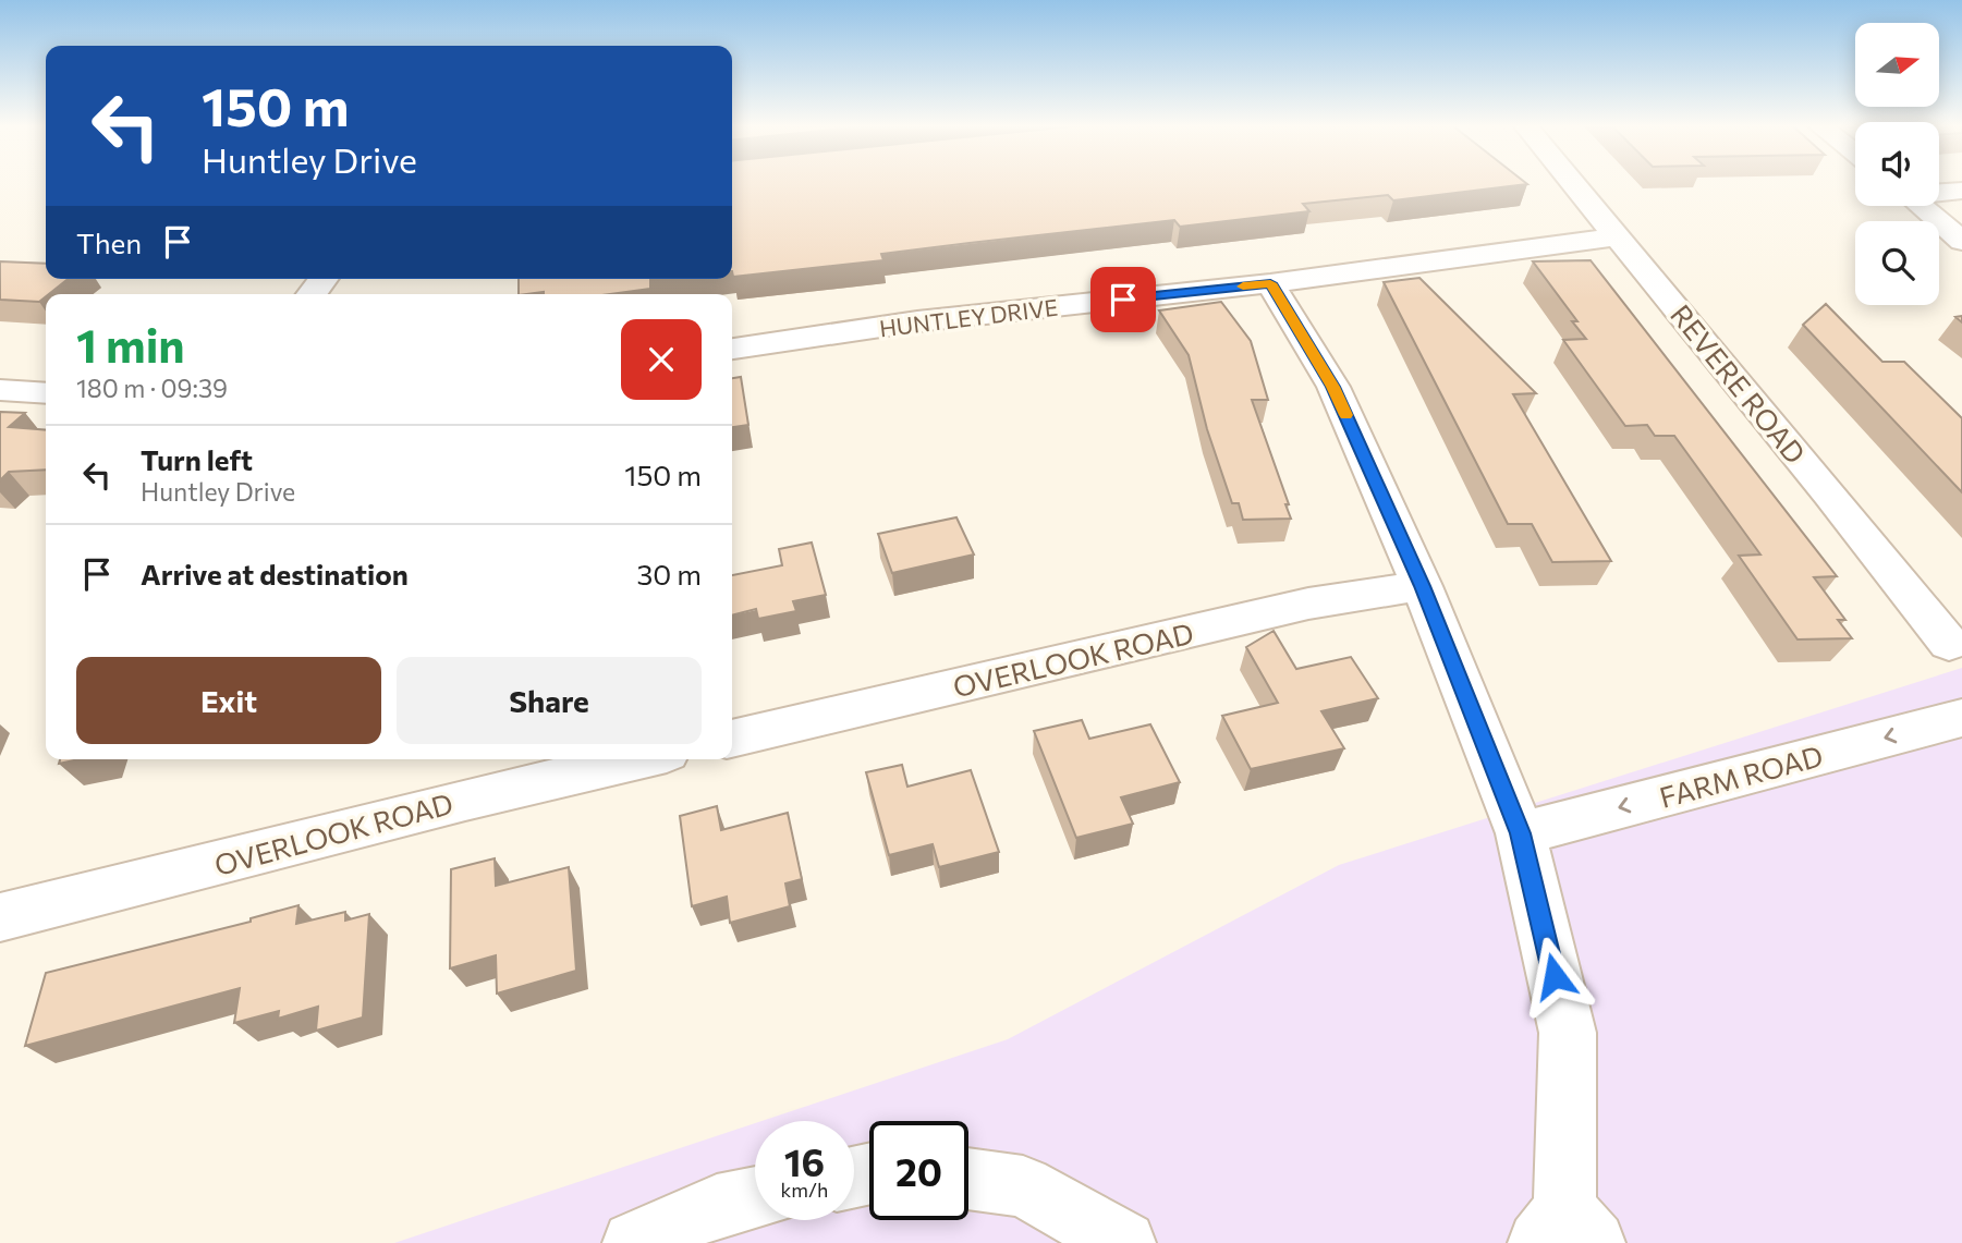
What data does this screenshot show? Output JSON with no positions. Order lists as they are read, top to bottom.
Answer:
{
  "streets": {
    "street": [
      "HUNTLEY DRIVE",
      "REVERE ROAD",
      "OVERLOOK ROAD",
      "FARM ROAD"
    ]
  },
  "crossings": [
    ["HUNTLEY DRIVE", "REVERE ROAD"]
  ],
  "one_way": ["FARM ROAD"],
  "north": "right",
  "page": {
    "turn": ["150 m", "Huntley Drive"],
    "then": "Then",
    "heading": ["1 min", "180 m · 09:39"],
    "list": [
      {
        "name": "Turn left",
        "note": "Huntley Drive",
        "value": "150 m"
      },
      {
        "name": "Arrive at destination",
        "value": "30 m"
      }
    ],
    "buttons": ["Exit", "Share"],
    "speed": "16 km/h",
    "limit": "20"
  }
}
